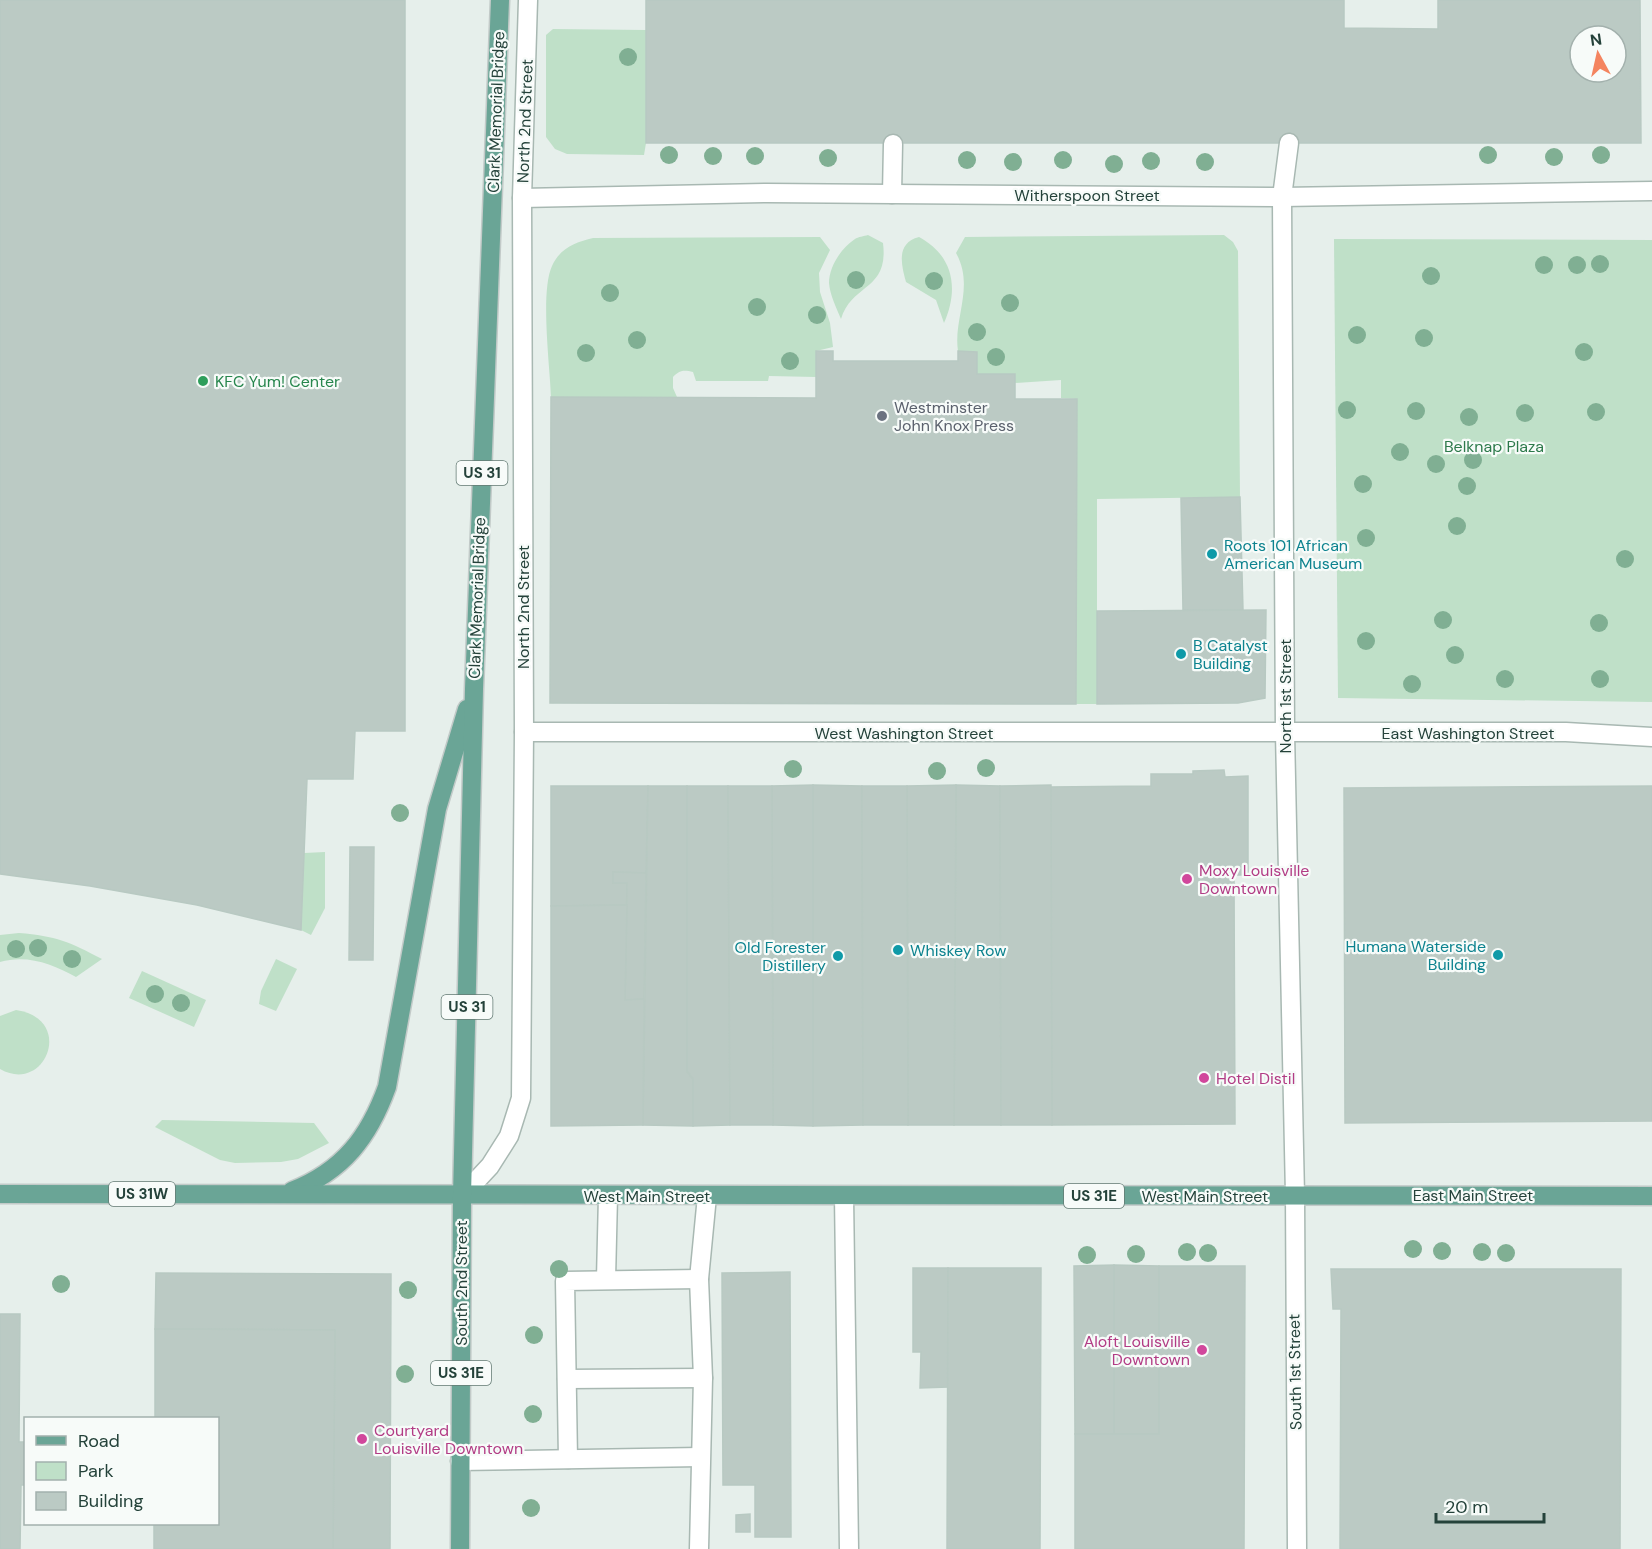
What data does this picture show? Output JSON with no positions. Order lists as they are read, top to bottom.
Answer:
{
  "streets": {
    "main road": [
      "Clark Memorial Bridge",
      "US 31",
      "US 31W",
      "East Main Street",
      "West Main Street",
      "US 31E",
      "South 2nd Street"
    ],
    "street": [
      "North 2nd Street",
      "Witherspoon Street",
      "North 1st Street",
      "West Washington Street",
      "East Washington Street",
      "South 1st Street"
    ]
  },
  "crossings": [
    ["Clark Memorial Bridge", "North 2nd Street"],
    ["Clark Memorial Bridge", "West Main Street"],
    ["Clark Memorial Bridge", "South 2nd Street"],
    ["North 2nd Street", "Witherspoon Street"],
    ["North 2nd Street", "West Washington Street"],
    ["North 2nd Street", "West Main Street"],
    ["North 2nd Street", "South 2nd Street"],
    ["Witherspoon Street", "North 1st Street"],
    ["North 1st Street", "West Washington Street"],
    ["North 1st Street", "East Washington Street"],
    ["North 1st Street", "East Main Street"],
    ["North 1st Street", "West Main Street"],
    ["North 1st Street", "South 1st Street"],
    ["West Washington Street", "East Washington Street"],
    ["East Main Street", "West Main Street"],
    ["East Main Street", "South 1st Street"],
    ["West Main Street", "South 2nd Street"],
    ["West Main Street", "South 1st Street"]
  ],
  "parks": ["Belknap Plaza"],
  "places": [
    "KFC Yum! Center",
    "Westminster John Knox Press",
    "Roots 101 African American Museum",
    "B Catalyst Building",
    "Moxy Louisville Downtown",
    "Whiskey Row",
    "Humana Waterside Building",
    "Old Forester Distillery",
    "Hotel Distil",
    "Aloft Louisville Downtown",
    "Courtyard Louisville Downtown"
  ],
  "legend": ["Road", "Park", "Building"],
  "scale_bar": "20 m",
  "north": "top"
}
